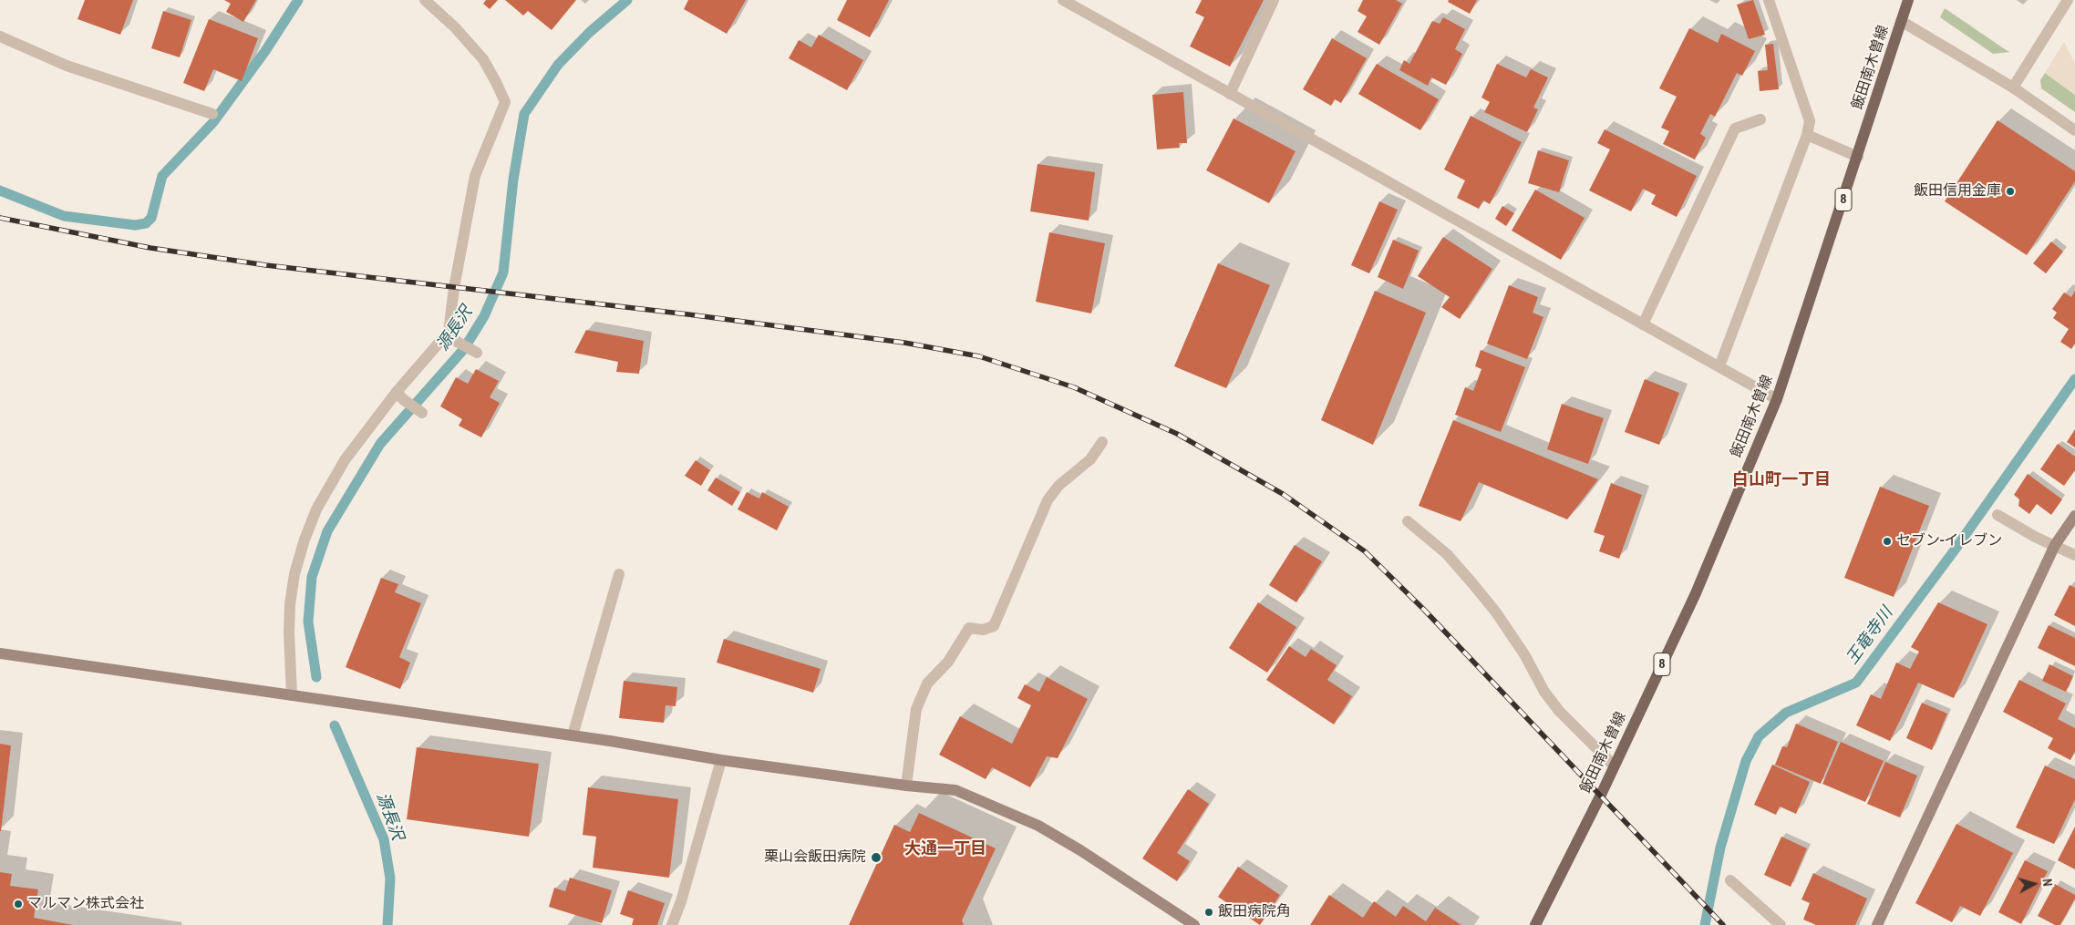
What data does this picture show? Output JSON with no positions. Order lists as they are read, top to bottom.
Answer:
{
  "streets": {
    "main road": ["飯田南木曽線", "8"]
  },
  "districts": ["白山町一丁目", "大通一丁目"],
  "water": ["源長沢", "王竜寺川"],
  "places": [
    "飯田信用金庫",
    "セブン-イレブン",
    "栗山会飯田病院",
    "マルマン株式会社",
    "飯田病院角"
  ],
  "north": "right"
}
